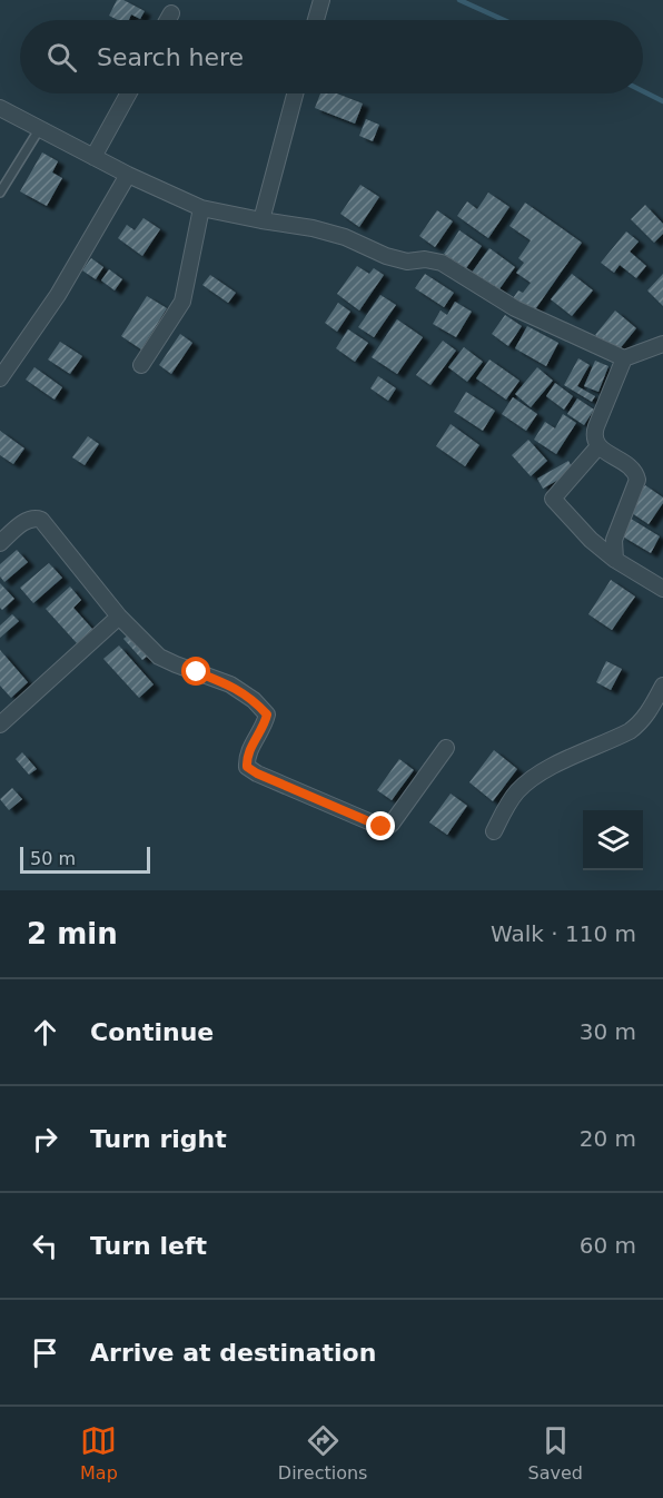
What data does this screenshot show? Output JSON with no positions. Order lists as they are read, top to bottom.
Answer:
{
  "scale_bar": "50 m",
  "page": {
    "search": "Search here",
    "scale": "50 m",
    "heading": ["2 min", "Walk · 110 m"],
    "list": [
      ["Continue", "30 m"],
      ["Turn right", "20 m"],
      ["Turn left", "60 m"],
      "Arrive at destination"
    ],
    "nav": ["Map", "Directions", "Saved"]
  }
}
